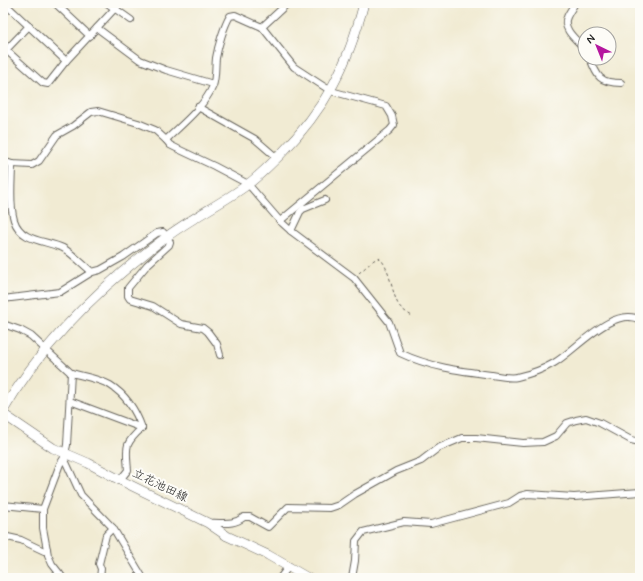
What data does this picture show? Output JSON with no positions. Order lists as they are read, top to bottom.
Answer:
{
  "streets": {
    "street": ["立花池田線"]
  },
  "north": "top left"
}
